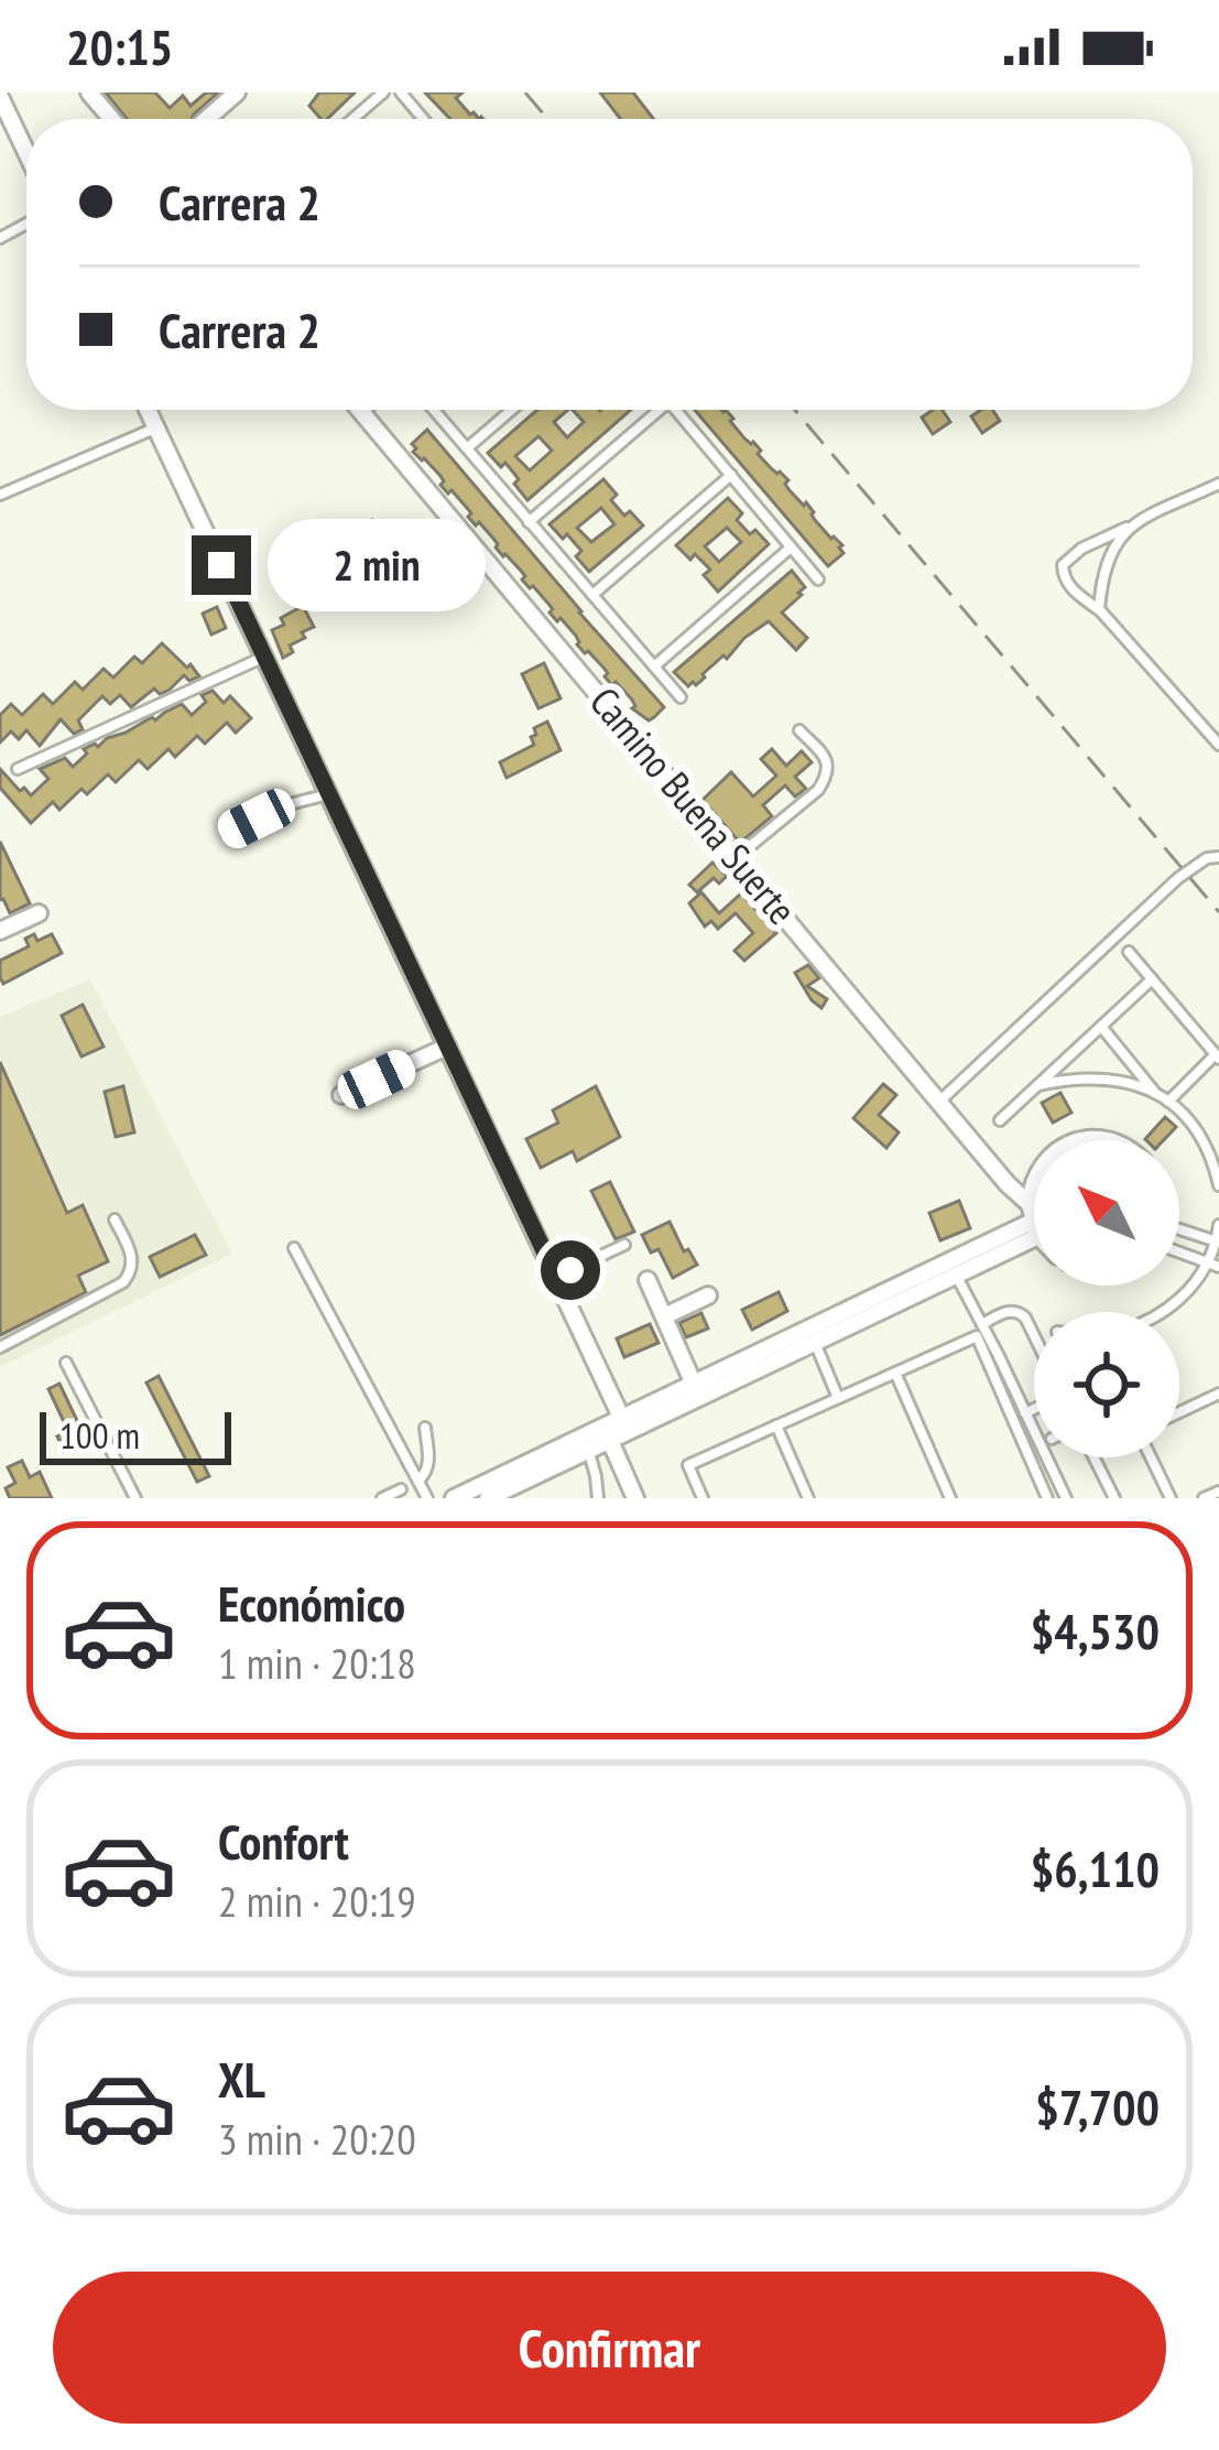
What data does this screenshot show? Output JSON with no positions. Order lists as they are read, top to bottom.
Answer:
{
  "streets": {
    "street": ["Camino Buena Suerte"]
  },
  "scale_bar": "100 m",
  "north": "top left",
  "page": {
    "status": "20:15",
    "banner": ["Carrera 2", "Carrera 2"],
    "bubble": "2 min",
    "scale": "100 m",
    "list": [
      {
        "name": "Económico",
        "note": "1 min · 20:18",
        "value": "$4,530"
      },
      {
        "name": "Confort",
        "note": "2 min · 20:19",
        "value": "$6,110"
      },
      {
        "name": "XL",
        "note": "3 min · 20:20",
        "value": "$7,700"
      }
    ],
    "buttons": "Confirmar"
  }
}
